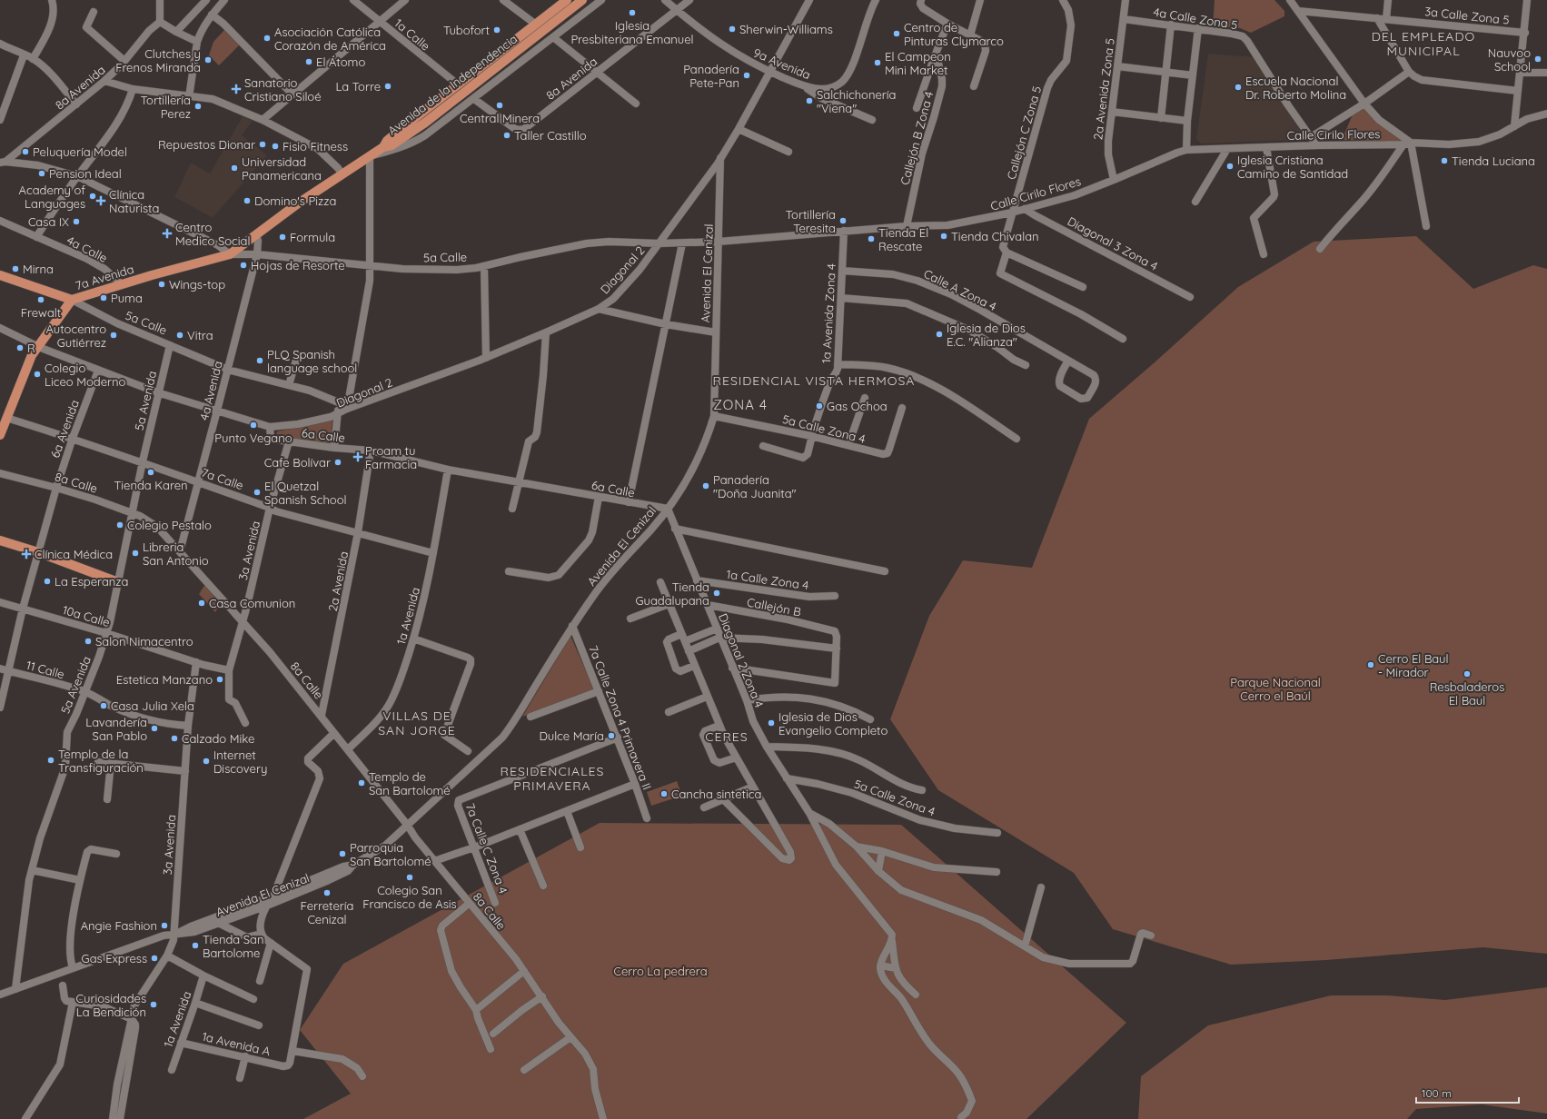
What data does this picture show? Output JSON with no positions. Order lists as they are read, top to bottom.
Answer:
{
  "streets": {
    "main road": ["Avenida de la Independencia", "5a Calle", "7a Avenida"],
    "street": [
      "3a Calle Zona 5",
      "4a Calle Zona 5",
      "1a Calle",
      "9a Avenida",
      "8a Avenida",
      "2a Avenida Zona 5",
      "Callejón C Zona 5",
      "Calle Cirilo Flores",
      "Callejón B Zona 4",
      "Diagonal 3 Zona 4",
      "4a Calle",
      "Diagonal 2",
      "Avenida El Cenizal",
      "Calle A Zona 4",
      "1a Avenida Zona 4",
      "4a Avenida",
      "5a Avenida",
      "6a Avenida",
      "5a Calle Zona 4",
      "6a Calle",
      "7a Calle",
      "8a Calle",
      "3a Avenida",
      "1a Calle Zona 4",
      "2a Avenida",
      "Callejón B",
      "10a Calle",
      "1a Avenida",
      "Diagonal 2 Zona 4",
      "11 Calle",
      "7a Calle Zona 4 Primavera II",
      "7a Calle C Zona 4",
      "1a Avenida A"
    ]
  },
  "crossings": [
    ["4a Calle Zona 5", "2a Avenida Zona 5"],
    ["1a Calle", "Avenida de la Independencia"],
    ["9a Avenida", "8a Avenida"],
    ["9a Avenida", "Diagonal 2"],
    ["2a Avenida Zona 5", "Calle Cirilo Flores"],
    ["Callejón C Zona 5", "Calle Cirilo Flores"],
    ["Calle Cirilo Flores", "Callejón B Zona 4"],
    ["Calle Cirilo Flores", "Diagonal 3 Zona 4"],
    ["Calle Cirilo Flores", "5a Calle"],
    ["Calle Cirilo Flores", "Diagonal 2"],
    ["Calle Cirilo Flores", "Avenida El Cenizal"],
    ["Calle Cirilo Flores", "1a Avenida Zona 4"],
    ["4a Calle", "7a Avenida"],
    ["5a Calle", "Diagonal 2"],
    ["5a Calle", "7a Avenida"],
    ["5a Calle", "4a Avenida"],
    ["5a Calle", "5a Avenida"],
    ["Diagonal 2", "Avenida El Cenizal"],
    ["Diagonal 2", "6a Calle"],
    ["Avenida El Cenizal", "5a Avenida"],
    ["Avenida El Cenizal", "5a Calle Zona 4"],
    ["Avenida El Cenizal", "6a Calle"],
    ["Avenida El Cenizal", "8a Calle"],
    ["Avenida El Cenizal", "3a Avenida"],
    ["Avenida El Cenizal", "Diagonal 2 Zona 4"],
    ["Avenida El Cenizal", "7a Calle Zona 4 Primavera II"],
    ["7a Avenida", "7a Calle"],
    ["Calle A Zona 4", "1a Avenida Zona 4"],
    ["1a Avenida Zona 4", "5a Calle Zona 4"],
    ["4a Avenida", "7a Calle"],
    ["4a Avenida", "8a Calle"],
    ["5a Avenida", "7a Calle"],
    ["5a Avenida", "8a Calle"],
    ["5a Avenida", "10a Calle"],
    ["5a Avenida", "11 Calle"],
    ["6a Avenida", "7a Calle"],
    ["6a Avenida", "8a Calle"],
    ["6a Avenida", "10a Calle"],
    ["6a Avenida", "11 Calle"],
    ["5a Calle Zona 4", "Diagonal 2 Zona 4"],
    ["6a Calle", "3a Avenida"],
    ["6a Calle", "2a Avenida"],
    ["6a Calle", "1a Avenida"],
    ["6a Calle", "Diagonal 2 Zona 4"],
    ["7a Calle", "3a Avenida"],
    ["7a Calle", "2a Avenida"],
    ["7a Calle", "1a Avenida"],
    ["8a Calle", "3a Avenida"],
    ["8a Calle", "2a Avenida"],
    ["8a Calle", "1a Avenida"],
    ["3a Avenida", "10a Calle"],
    ["3a Avenida", "11 Calle"],
    ["1a Calle Zona 4", "Diagonal 2 Zona 4"],
    ["Callejón B", "Diagonal 2 Zona 4"],
    ["1a Avenida", "1a Avenida A"],
    ["7a Calle Zona 4 Primavera II", "7a Calle C Zona 4"]
  ],
  "districts": [
    "DEL EMPLEADO MUNICIPAL",
    "RESIDENCIAL VISTA HERMOSA",
    "ZONA 4",
    "VILLAS DE SAN JORGE",
    "CERES",
    "RESIDENCIALES PRIMAVERA"
  ],
  "parks": ["Parque Nacional Cerro el Baúl", "Cerro La pedrera"],
  "places": {
    "other": [
      "Iglesia Presbiteriana Emanuel",
      "Sherwin-Williams",
      "Tubofort",
      "Centro de Pinturas Clymarco",
      "Asociación Católica Corazón de América",
      "Nauvoo School",
      "Clutches y Frenos Miranda",
      "El Átomo",
      "El Campeon Mini Market",
      "Panadería Pete-Pan",
      "La Torre",
      "Escuela Nacional Dr. Roberto Molina",
      "Salchichonería \"Viena\"",
      "Central Minera",
      "Tortillería Perez",
      "Taller Castillo",
      "Repuestos Dionar",
      "Fisio Fitness",
      "Peluquería Model",
      "Tienda Luciana",
      "Iglesia Cristiana Camino de Santidad",
      "Universidad Panamericana",
      "Pension Ideal",
      "Academy of Languages",
      "Domino's Pizza",
      "Tortillería Teresita",
      "Casa IX",
      "Tienda Chivalan",
      "Formula",
      "Tienda El Rescate",
      "Hojas de Resorte",
      "Mirna",
      "Wings-top",
      "Puma",
      "Frewalt",
      "Iglesia de Dios E.C. \"Alianza\"",
      "Autocentro Gutiérrez",
      "Vitra",
      "R",
      "PLQ Spanish language school",
      "Colegio Liceo Moderno",
      "Gas Ochoa",
      "Punto Vegano",
      "Cafe Bolívar",
      "Tienda Karen",
      "Panadería \"Doña Juanita\"",
      "El Quetzal Spanish School",
      "Colegio Pestalo",
      "Libreria San Antonio",
      "La Esperanza",
      "Tienda Guadalupana",
      "Casa Comunion",
      "Salon Nimacentro",
      "Cerro El Baul - Mirador",
      "Resbaladeros El Baul",
      "Estetica Manzano",
      "Casa Julia Xela",
      "Iglesia de Dios Evangelio Completo",
      "Lavandería San Pablo",
      "Dulce María",
      "Calzado Mike",
      "Templo de la Transfiguración",
      "Internet Discovery",
      "Templo de San Bartolomé",
      "Cancha sintetica",
      "Parroquia San Bartolomé",
      "Colegio San Francisco de Asis",
      "Ferretería Cenizal",
      "Angie Fashion",
      "Tienda San Bartolome",
      "Gas Express",
      "Curiosidades La Bendición"
    ],
    "health": [
      "Sanatorio Cristiano Siloé",
      "Clínica Naturista",
      "Centro Medico Social",
      "Proam tu Farmacia",
      "Clínica Médica"
    ]
  },
  "scale_bar": "100 m"
}
